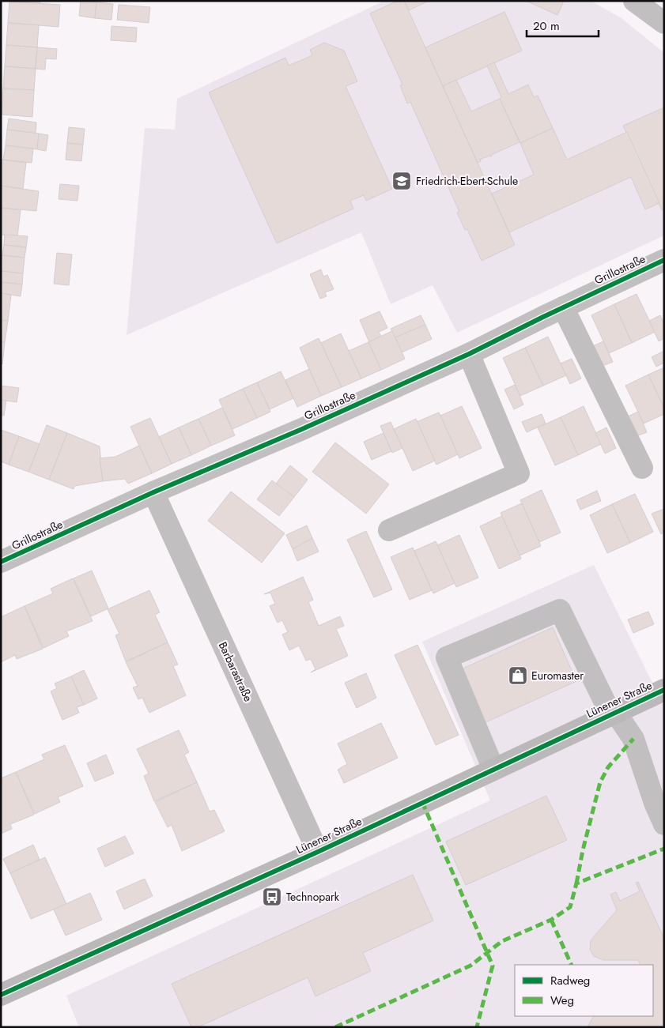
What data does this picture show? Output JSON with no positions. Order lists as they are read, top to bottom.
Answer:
{
  "streets": {
    "main road": ["Lünener Straße"],
    "street": ["Grillostraße", "Barbarastraße"]
  },
  "crossings": [
    ["Grillostraße", "Barbarastraße"],
    ["Barbarastraße", "Lünener Straße"]
  ],
  "places": {
    "school or university": ["Friedrich-Ebert-Schule"],
    "shop": ["Euromaster"],
    "bus stop": ["Technopark"]
  },
  "legend": ["Radweg", "Weg"],
  "scale_bar": "20 m"
}
